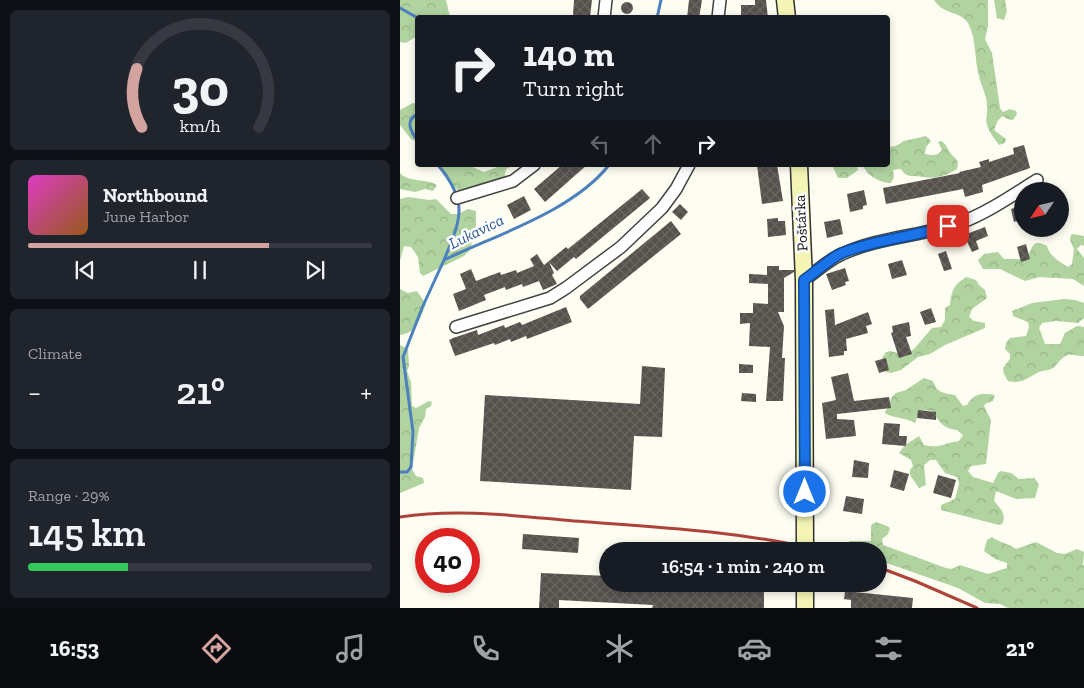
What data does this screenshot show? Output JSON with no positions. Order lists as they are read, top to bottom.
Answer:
{
  "streets": {
    "street": ["Poštárka"]
  },
  "water": ["Lukavica"],
  "north": "bottom left",
  "page": {
    "turn": ["140 m", "Turn right"],
    "song": ["Northbound", "June Harbor"],
    "tile": [
      "Climate",
      ["Range · 29%", "145 km"]
    ],
    "heat": ["−", "21°", "+"],
    "limit": "40",
    "trip": "16:54 · 1 min · 240 m",
    "tabs": ["16:53", "21°"],
    "gauge": ["30", "km/h"]
  }
}
